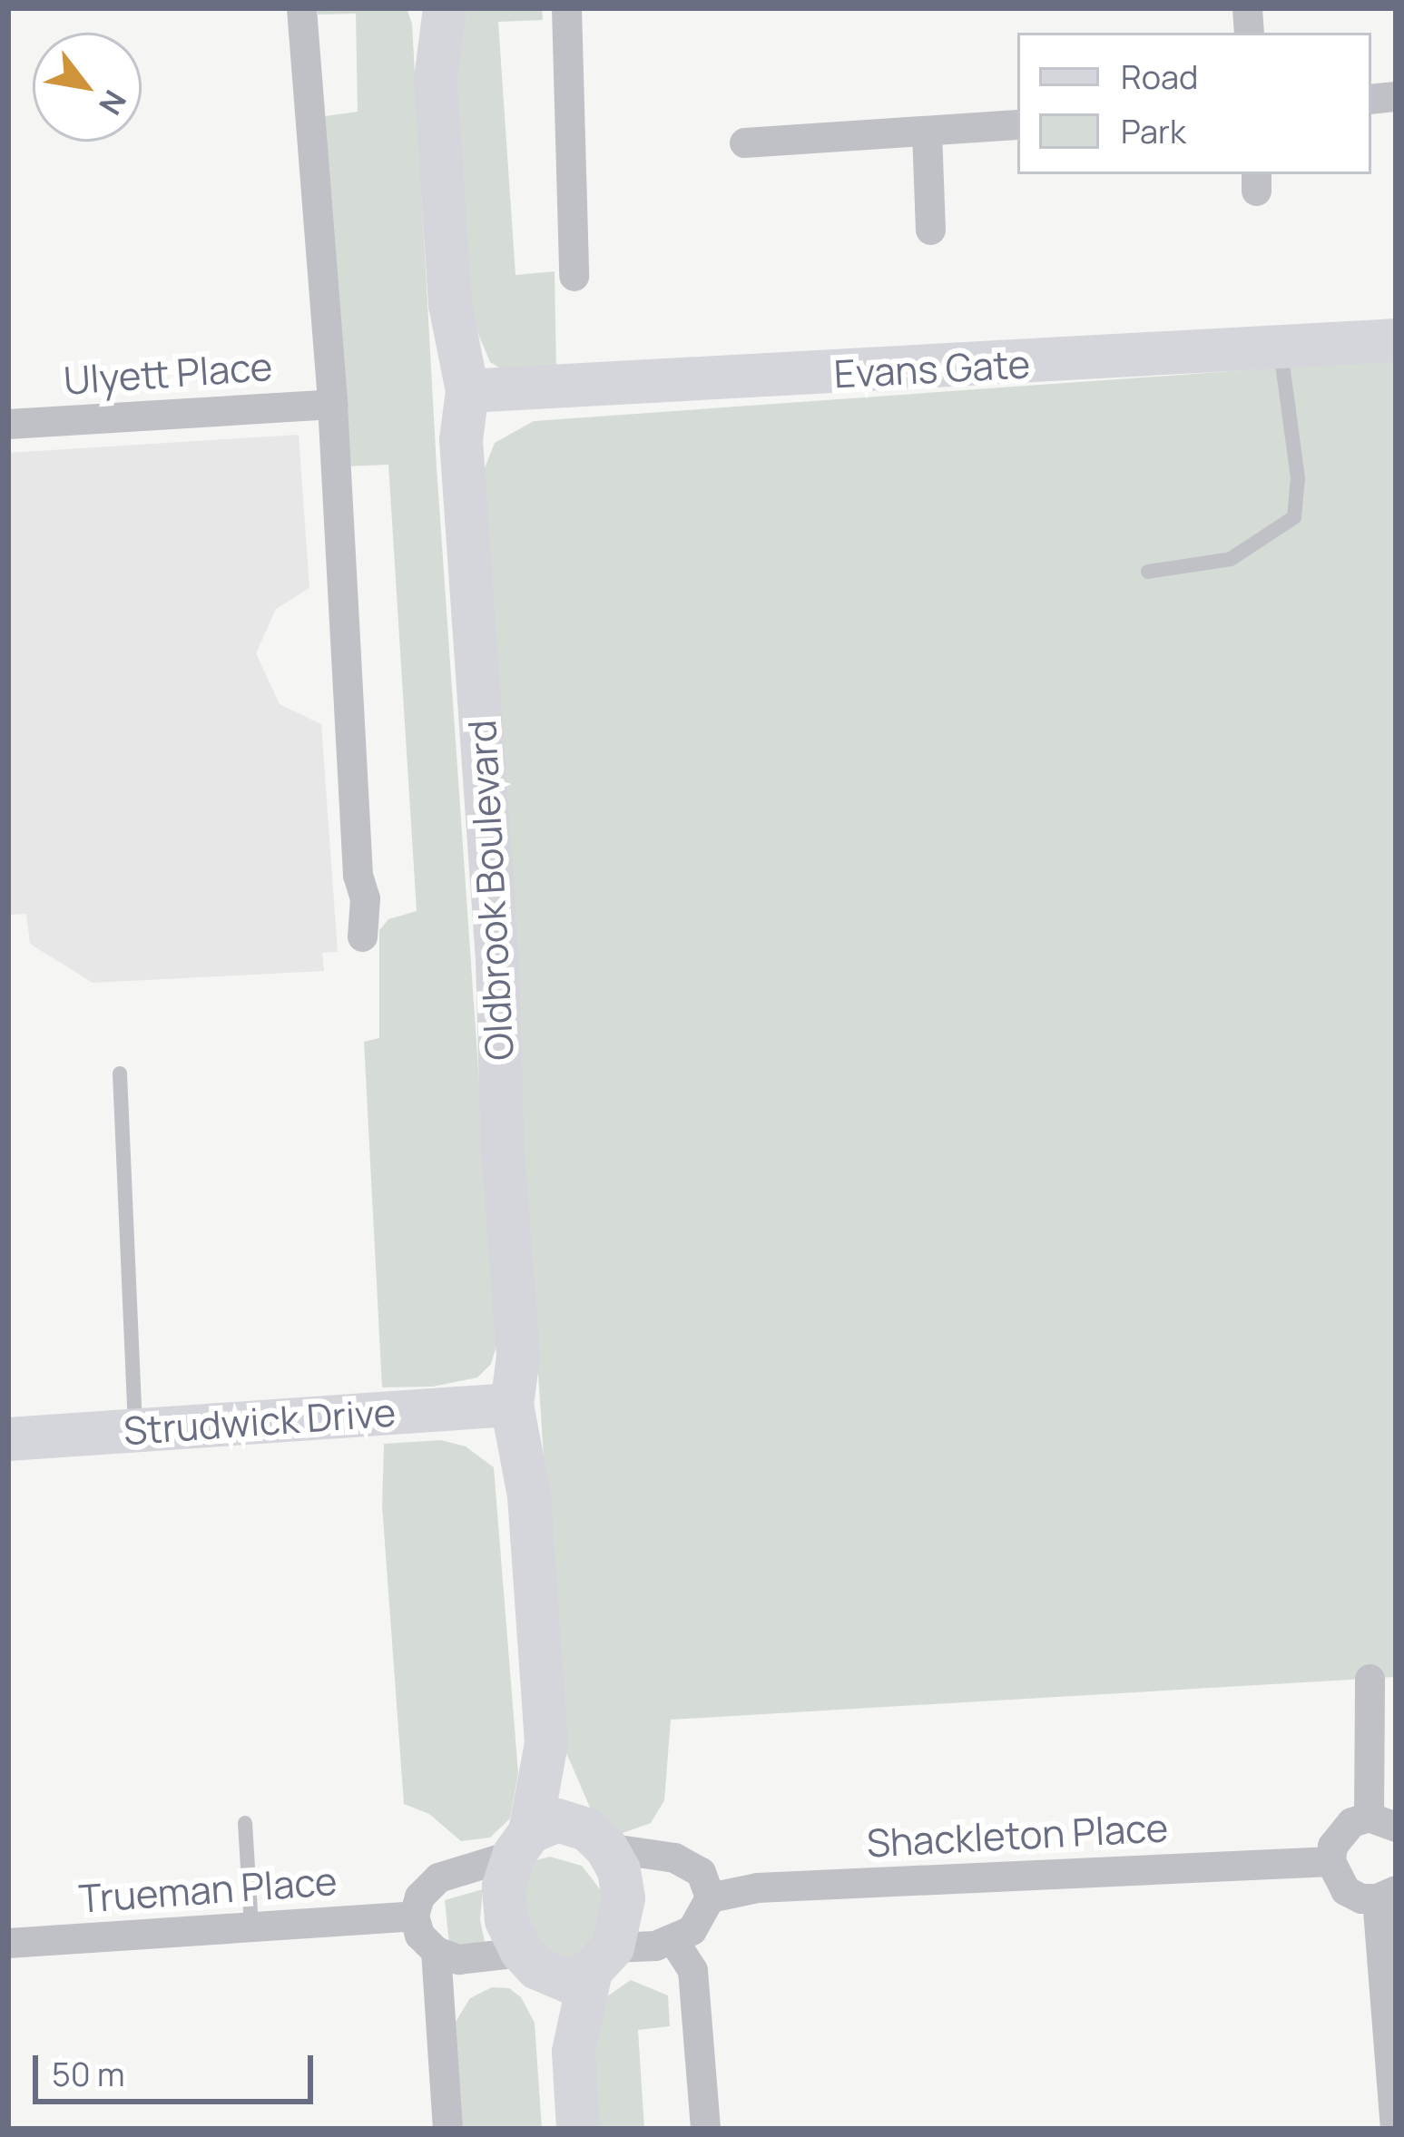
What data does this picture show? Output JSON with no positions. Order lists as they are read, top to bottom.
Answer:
{
  "streets": {
    "street": [
      "Evans Gate",
      "Ulyett Place",
      "Oldbrook Boulevard",
      "Strudwick Drive",
      "Shackleton Place",
      "Trueman Place"
    ]
  },
  "crossings": [
    ["Evans Gate", "Oldbrook Boulevard"],
    ["Oldbrook Boulevard", "Strudwick Drive"]
  ],
  "legend": ["Road", "Park"],
  "scale_bar": "50 m",
  "north": "bottom right"
}
